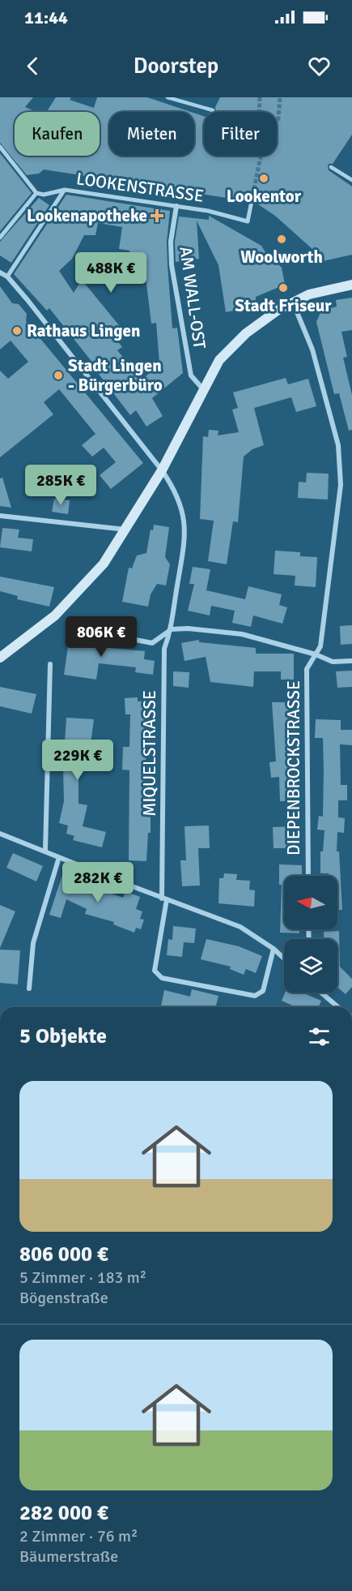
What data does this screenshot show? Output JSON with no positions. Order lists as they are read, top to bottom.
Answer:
{
  "streets": {
    "street": [
      "LOOKENSTRASSE",
      "AM WALL-OST",
      "MIQUELSTRASSE",
      "DIEPENBROCKSTRASSE"
    ]
  },
  "crossings": [
    ["LOOKENSTRASSE", "AM WALL-OST"]
  ],
  "places": {
    "other": [
      "Lookentor",
      "Woolworth",
      "Stadt Friseur",
      "Rathaus Lingen",
      "Stadt Lingen - Bürgerbüro"
    ],
    "health": ["Lookenapotheke"]
  },
  "north": "left",
  "page": {
    "status": "11:44",
    "header": "Doorstep",
    "chip": ["Kaufen", "Mieten", "Filter"],
    "price": [
      "488K €",
      "285K €",
      "806K €",
      "229K €",
      "282K €"
    ],
    "heading": "5 Objekte",
    "list": [
      {
        "name": "806 000 €",
        "note": "5 Zimmer · 183 m² · Bögenstraße"
      },
      {
        "name": "282 000 €",
        "note": "2 Zimmer · 76 m² · Bäumerstraße"
      }
    ]
  }
}
